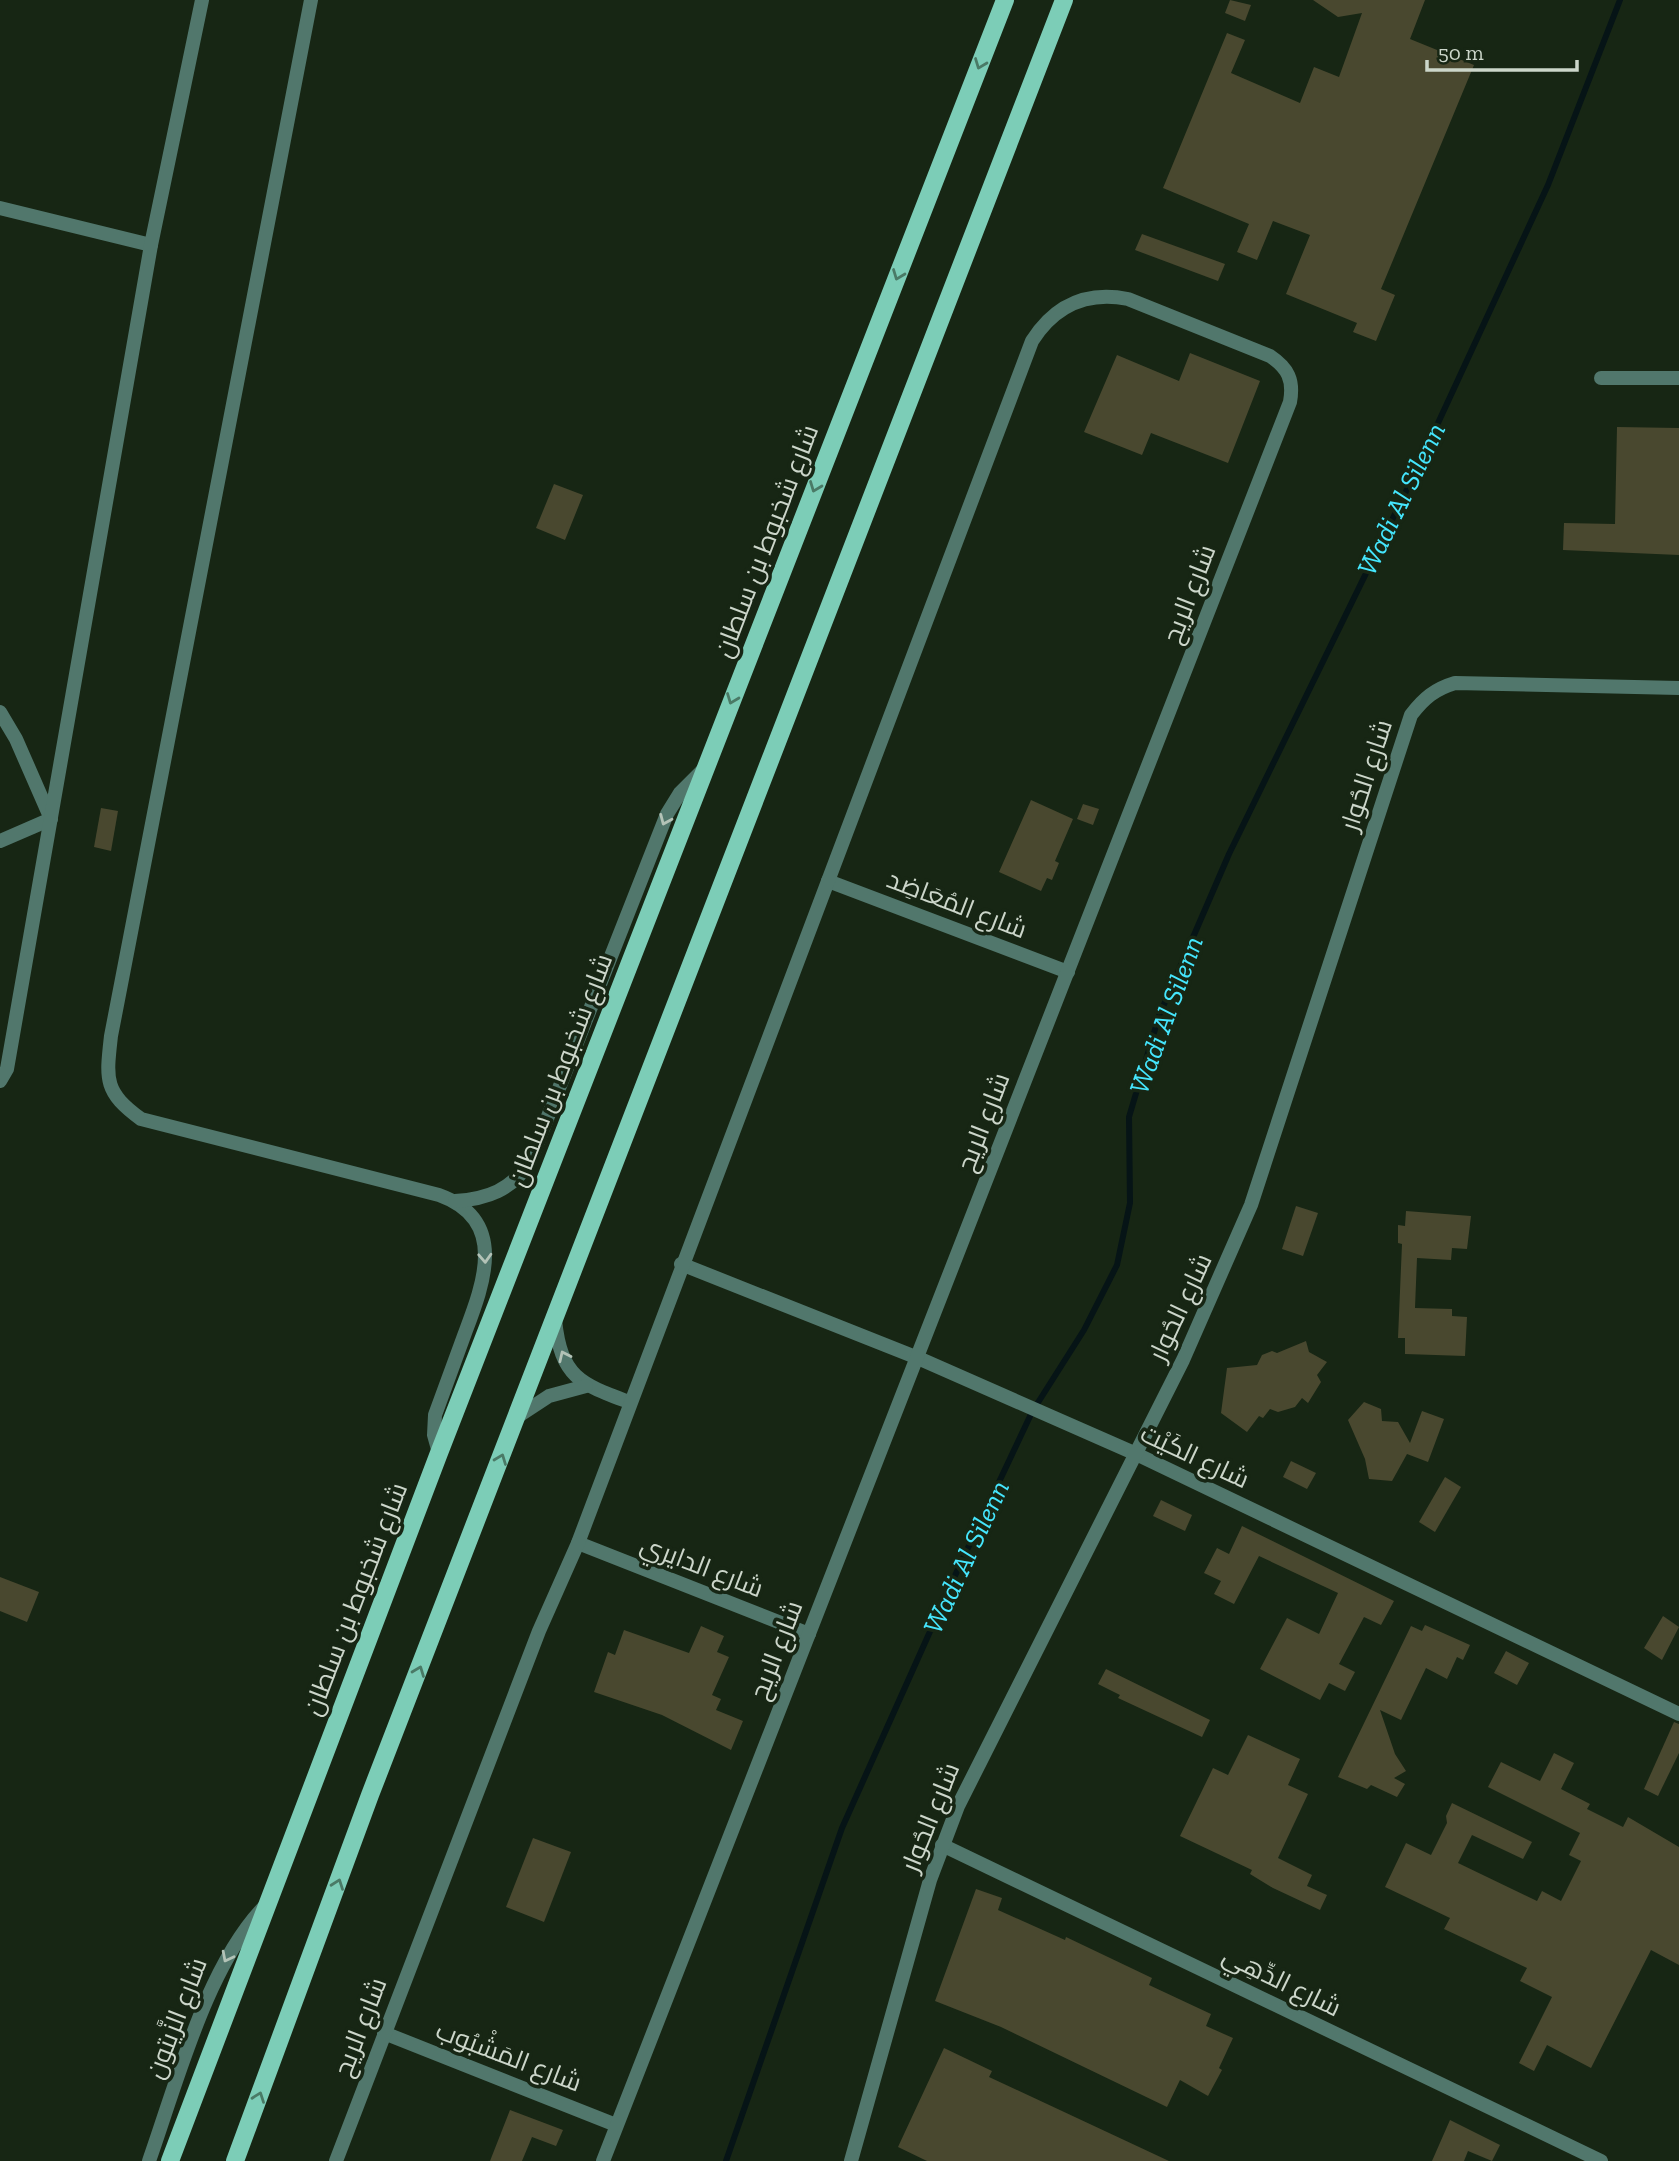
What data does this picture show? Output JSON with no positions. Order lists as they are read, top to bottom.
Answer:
{
  "streets": {
    "main road": ["شارع شخبوط بن سلطان"],
    "street": [
      "شارع الريح",
      "شارع الحُوار",
      "شارع المُعَاضِد",
      "شارع الكَيْت",
      "شارع الدايري",
      "شارع الدِّهِي",
      "شارع الزَّيتون",
      "شارع المَشْبُوب"
    ]
  },
  "crossings": [
    ["شارع شخبوط بن سلطان", "شارع الزَّيتون"],
    ["شارع الريح", "شارع المُعَاضِد"],
    ["شارع الريح", "شارع الكَيْت"],
    ["شارع الريح", "شارع الدايري"],
    ["شارع الريح", "شارع المَشْبُوب"],
    ["شارع الحُوار", "شارع الكَيْت"],
    ["شارع الحُوار", "شارع الدِّهِي"]
  ],
  "one_way": ["شارع الزَّيتون"],
  "water": ["Wadi Al Silenn"],
  "scale_bar": "50 m"
}
